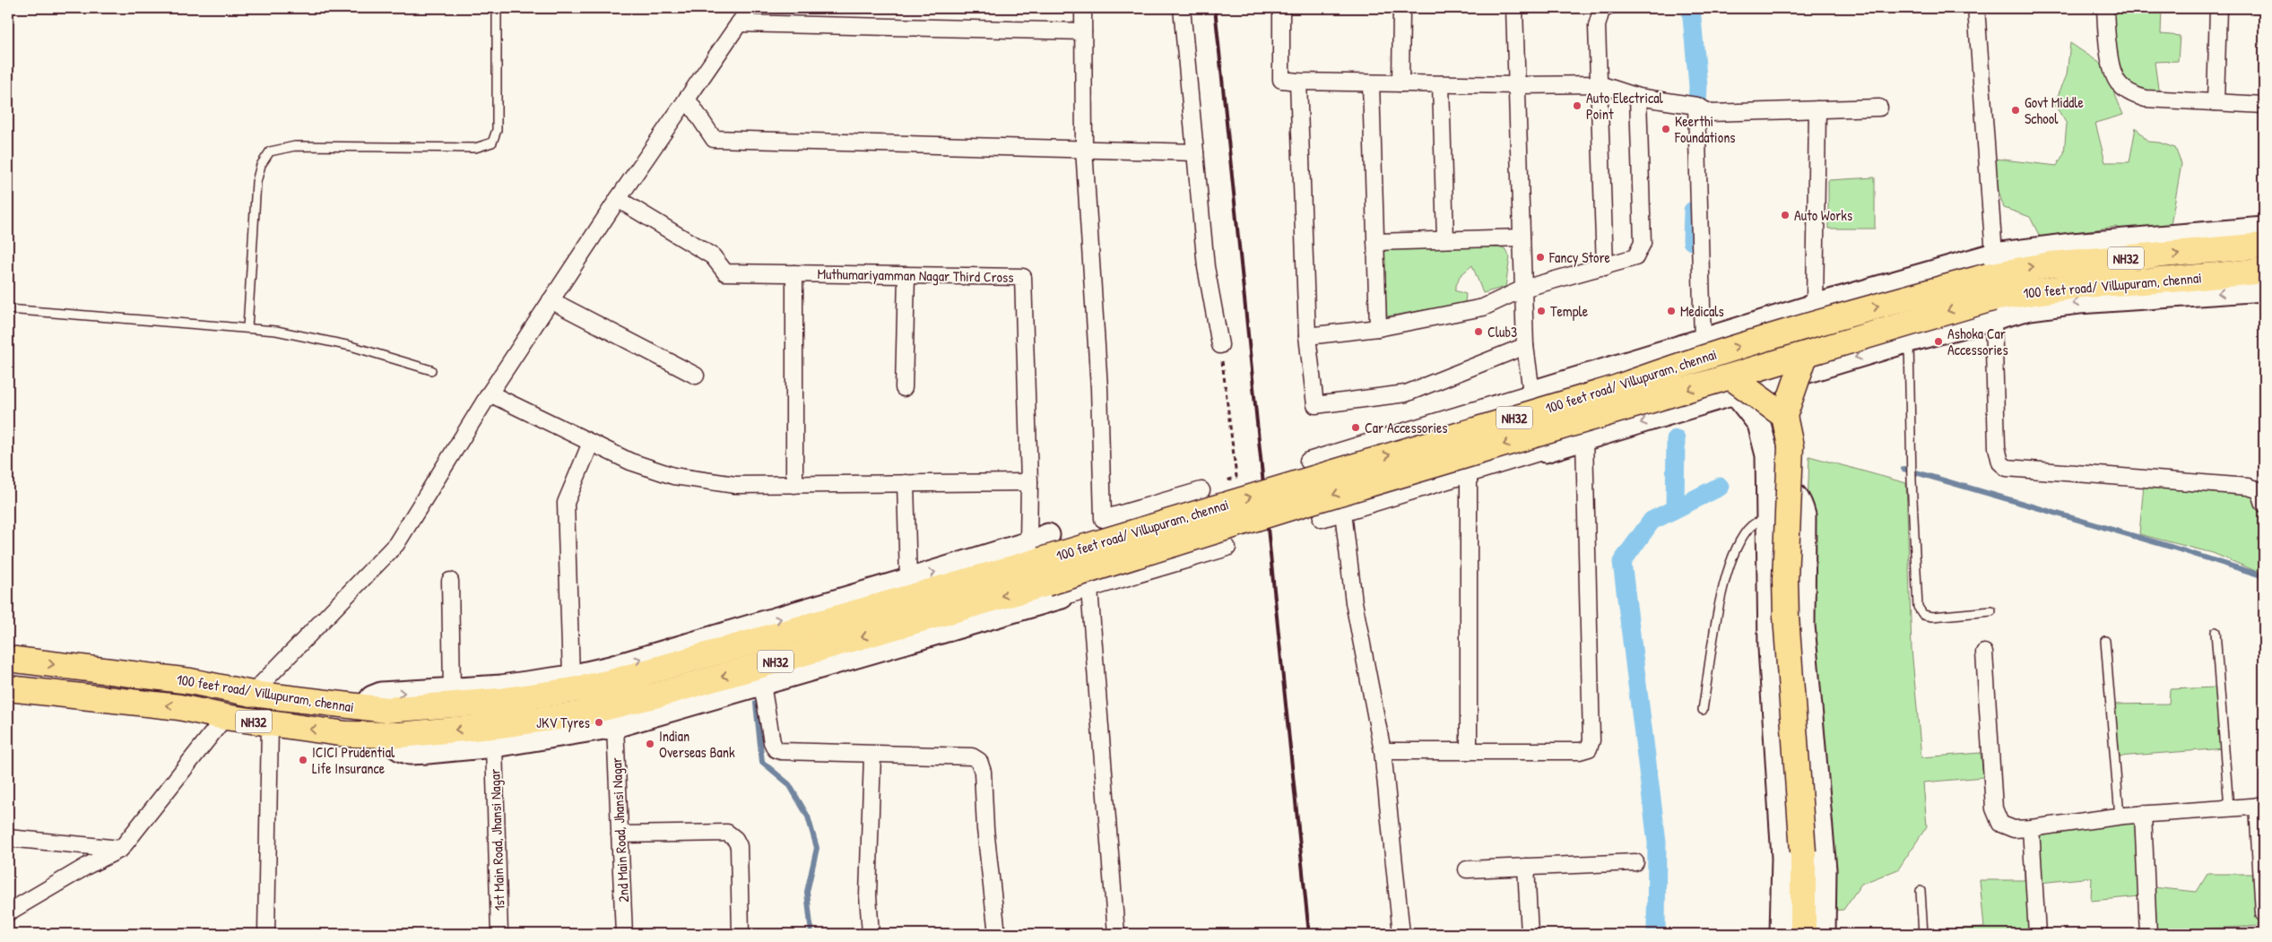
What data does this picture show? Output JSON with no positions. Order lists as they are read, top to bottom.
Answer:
{
  "streets": {
    "highway": ["NH32", "100 feet road/ Villupuram, chennai"],
    "street": ["Muthumariyamman Nagar Third Cross", "2nd Main Road, Jhansi Nagar", "1st Main Road, Jhansi Nagar"]
  },
  "crossings": [
    ["Muthumariyamman Nagar Third Cross", "100 feet road/ Villupuram, chennai"]
  ],
  "places": [
    "Auto Electrical Point",
    "Govt Middle School",
    "Keerthi Foundations",
    "Auto Works",
    "Fancy Store",
    "Temple",
    "Medicals",
    "Club3",
    "Ashoka Car Accessories",
    "Car Accessories",
    "JKV Tyres",
    "Indian Overseas Bank",
    "ICICI Prudential Life Insurance"
  ]
}
